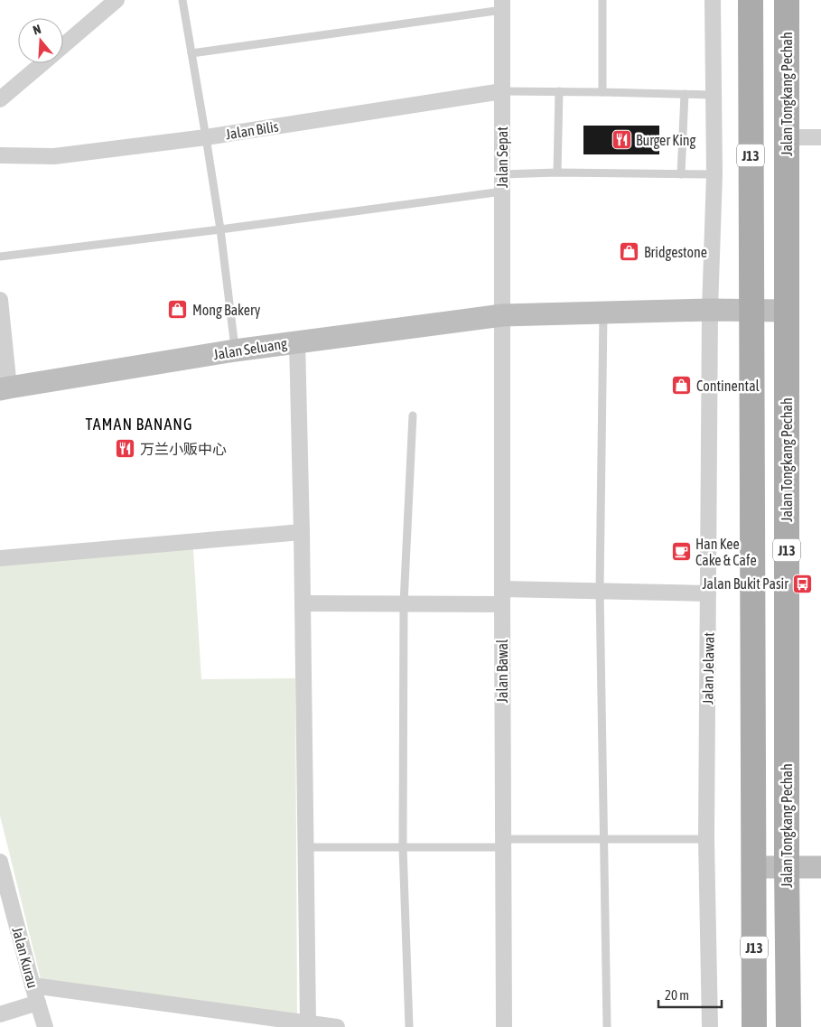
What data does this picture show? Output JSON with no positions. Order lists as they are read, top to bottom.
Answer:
{
  "streets": {
    "main road": ["Jalan Tongkang Pechah", "J13"],
    "street": [
      "Jalan Bilis",
      "Jalan Sepat",
      "Jalan Seluang",
      "Jalan Jelawat",
      "Jalan Bawal",
      "Jalan Kurau"
    ]
  },
  "crossings": [
    ["Jalan Tongkang Pechah", "Jalan Seluang"],
    ["Jalan Bilis", "Jalan Sepat"],
    ["J13", "Jalan Seluang"],
    ["Jalan Sepat", "Jalan Seluang"],
    ["Jalan Sepat", "Jalan Bawal"],
    ["Jalan Seluang", "Jalan Jelawat"],
    ["Jalan Seluang", "Jalan Bawal"]
  ],
  "districts": ["TAMAN BANANG"],
  "places": {
    "restaurant": ["Burger King", "万兰小贩中心"],
    "shop": ["Bridgestone", "Mong Bakery", "Continental"],
    "cafe": ["Han Kee Cake & Cafe"],
    "bus stop": ["Jalan Bukit Pasir"]
  },
  "scale_bar": "20 m",
  "north": "top"
}
